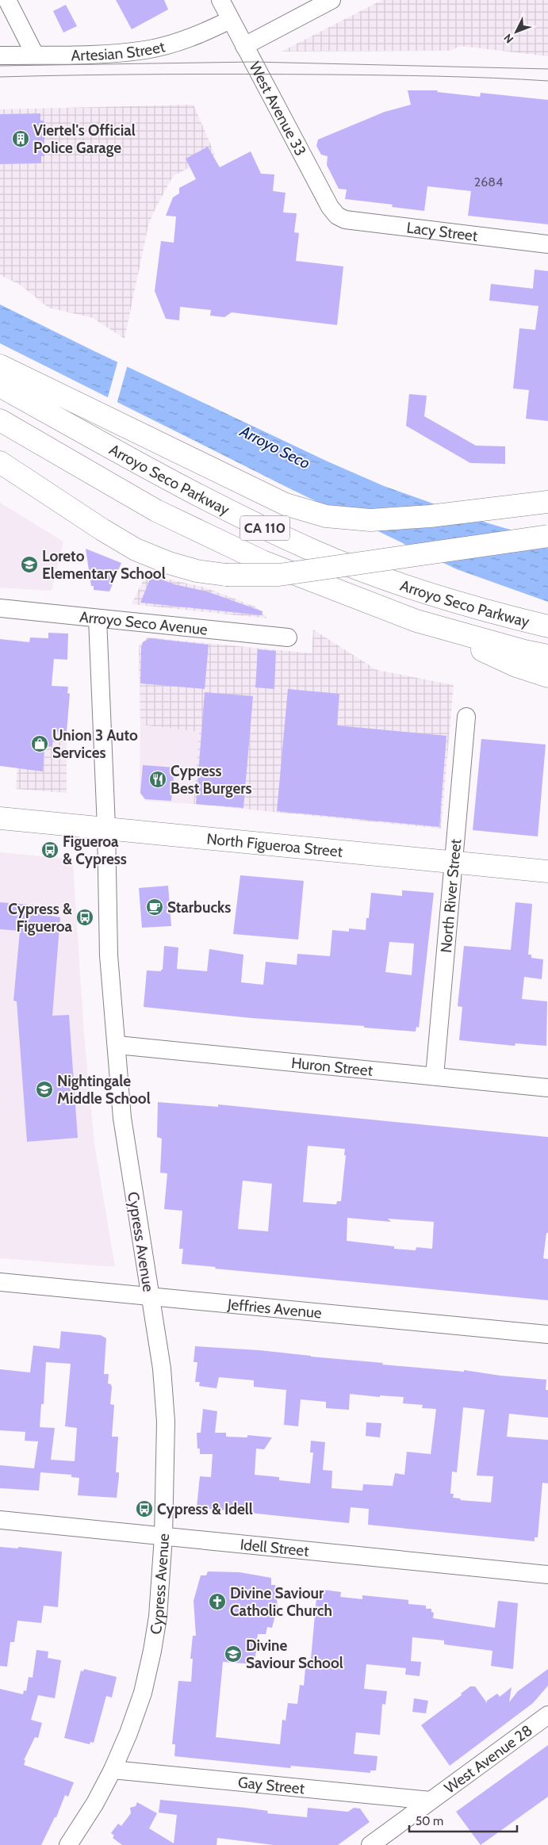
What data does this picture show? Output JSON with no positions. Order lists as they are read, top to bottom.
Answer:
{
  "streets": {
    "main road": ["Arroyo Seco Parkway", "CA 110", "North Figueroa Street"],
    "street": [
      "Artesian Street",
      "West Avenue 33",
      "Lacy Street",
      "Arroyo Seco Avenue",
      "North River Street",
      "Huron Street",
      "Cypress Avenue",
      "Jeffries Avenue",
      "Idell Street",
      "West Avenue 28",
      "Gay Street"
    ]
  },
  "crossings": [
    ["Artesian Street", "West Avenue 33"],
    ["West Avenue 33", "Lacy Street"],
    ["Arroyo Seco Avenue", "Cypress Avenue"],
    ["North Figueroa Street", "North River Street"],
    ["North Figueroa Street", "Cypress Avenue"],
    ["North River Street", "Huron Street"],
    ["Huron Street", "Cypress Avenue"],
    ["Cypress Avenue", "Jeffries Avenue"],
    ["Cypress Avenue", "Idell Street"],
    ["Cypress Avenue", "Gay Street"],
    ["West Avenue 28", "Gay Street"]
  ],
  "water": ["Arroyo Seco"],
  "places": {
    "building": ["Viertel's Official Police Garage"],
    "school or university": ["Loreto Elementary School", "Nightingale Middle School", "Divine Saviour School"],
    "shop": ["Union 3 Auto Services"],
    "restaurant": ["Cypress Best Burgers"],
    "bus stop": ["Figueroa & Cypress", "Cypress & Figueroa", "Cypress & Idell"],
    "cafe": ["Starbucks"],
    "church": ["Divine Saviour Catholic Church"]
  },
  "house_numbers": ["2684"],
  "scale_bar": "50 m",
  "north": "bottom left"
}
